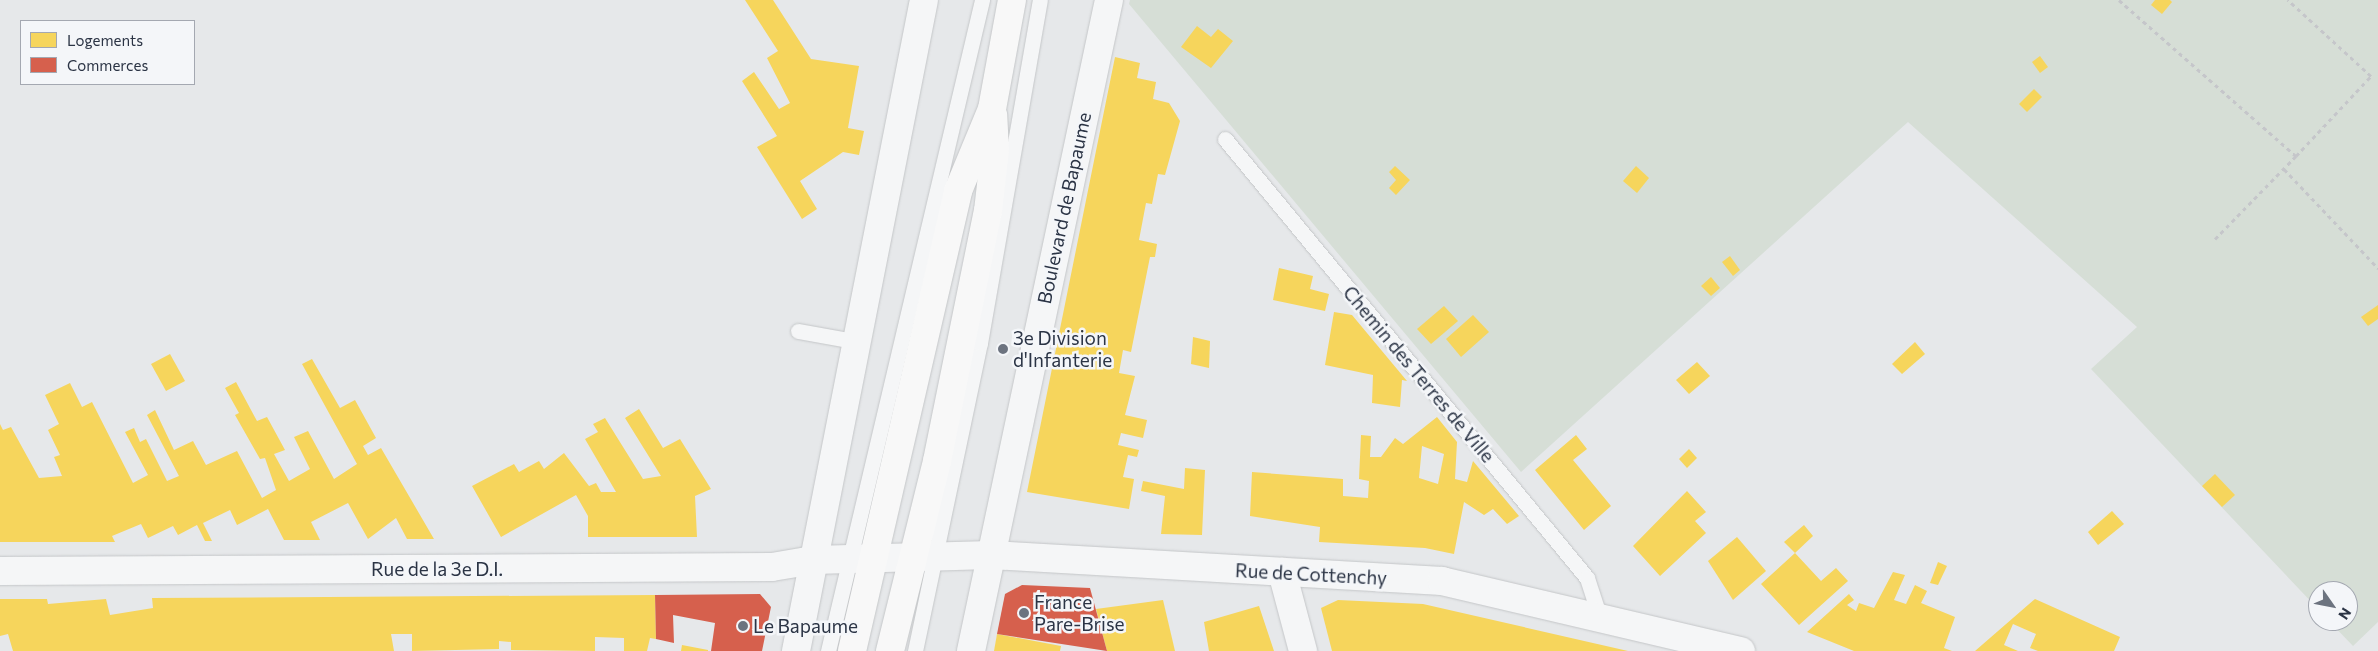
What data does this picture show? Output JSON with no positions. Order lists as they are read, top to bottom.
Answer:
{
  "streets": {
    "street": ["Boulevard de Bapaume", "Rue de la 3e D.I.", "Rue de Cottenchy"],
    "lane": ["Chemin des Terres de Ville"]
  },
  "crossings": [
    ["Boulevard de Bapaume", "Rue de Cottenchy"],
    ["Chemin des Terres de Ville", "Rue de Cottenchy"],
    ["Rue de la 3e D.I.", "Rue de Cottenchy"]
  ],
  "places": ["3e Division d'Infanterie", "France Pare-Brise", "Le Bapaume"],
  "legend": ["Logements", "Commerces"],
  "north": "bottom right"
}
